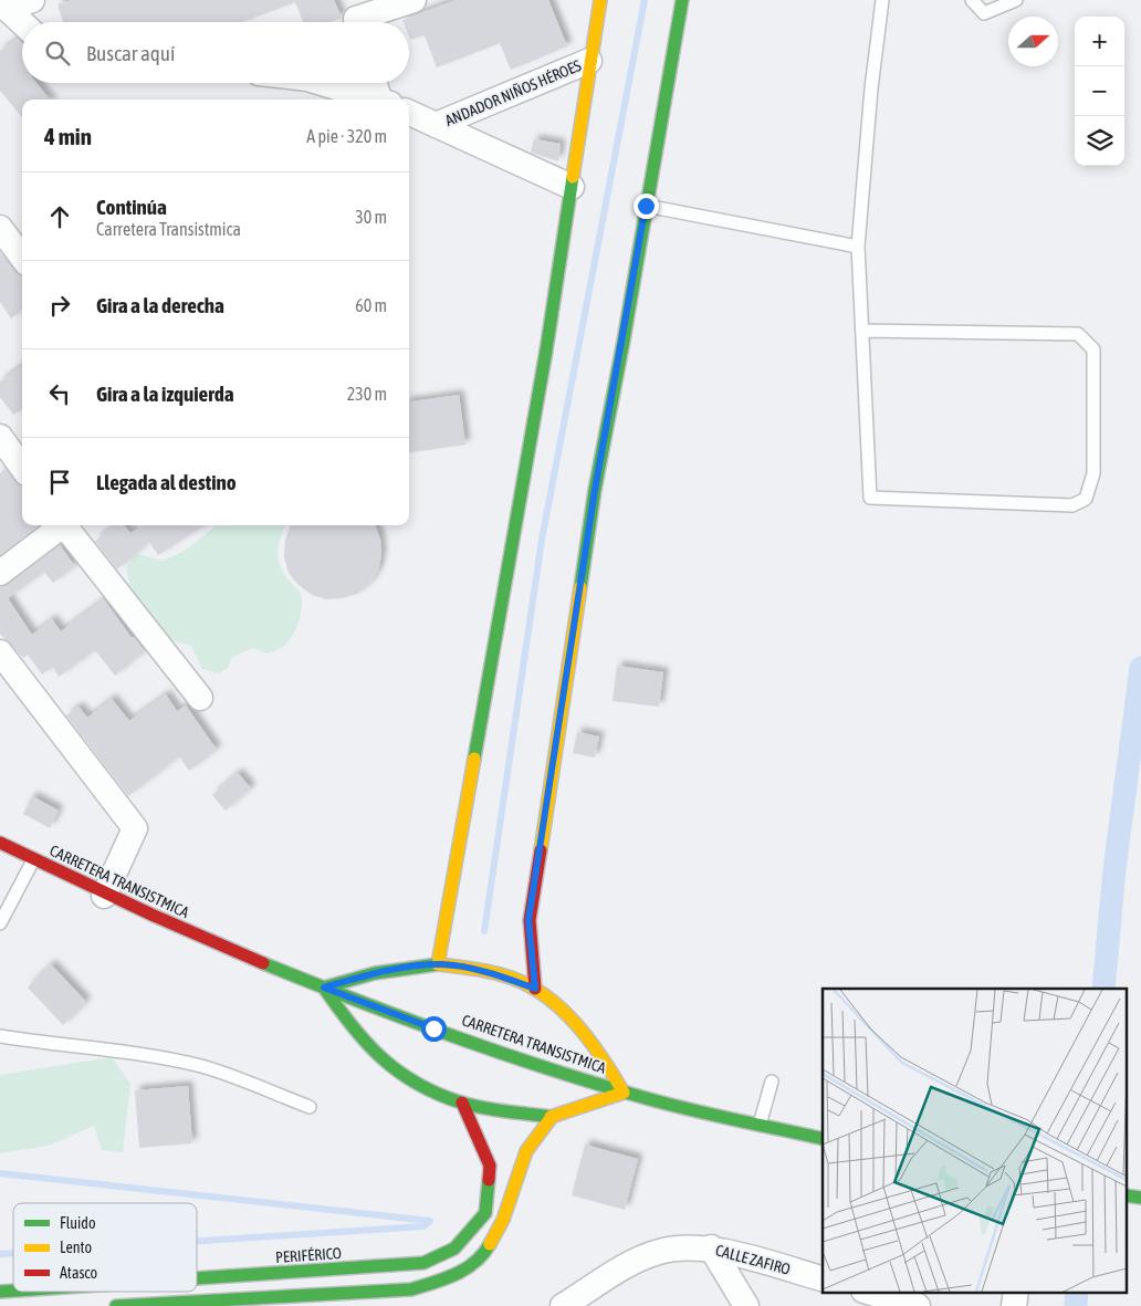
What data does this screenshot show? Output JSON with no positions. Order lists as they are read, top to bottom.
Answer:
{
  "streets": {
    "main road": ["CARRETERA TRANSISTMICA", "PERIFÉRICO"],
    "street": ["ANDADOR NIÑOS HÉROES", "CALLE ZAFIRO"]
  },
  "legend": ["Fluido", "Lento", "Atasco"],
  "north": "right",
  "page": {
    "map_buttons": ["+", "−"],
    "search": "Buscar aquí",
    "heading": ["4 min", "A pie · 320 m"],
    "list": [
      ["Continúa", "Carretera Transistmica", "30 m"],
      ["Gira a la derecha", "60 m"],
      ["Gira a la izquierda", "230 m"],
      "Llegada al destino"
    ]
  }
}
